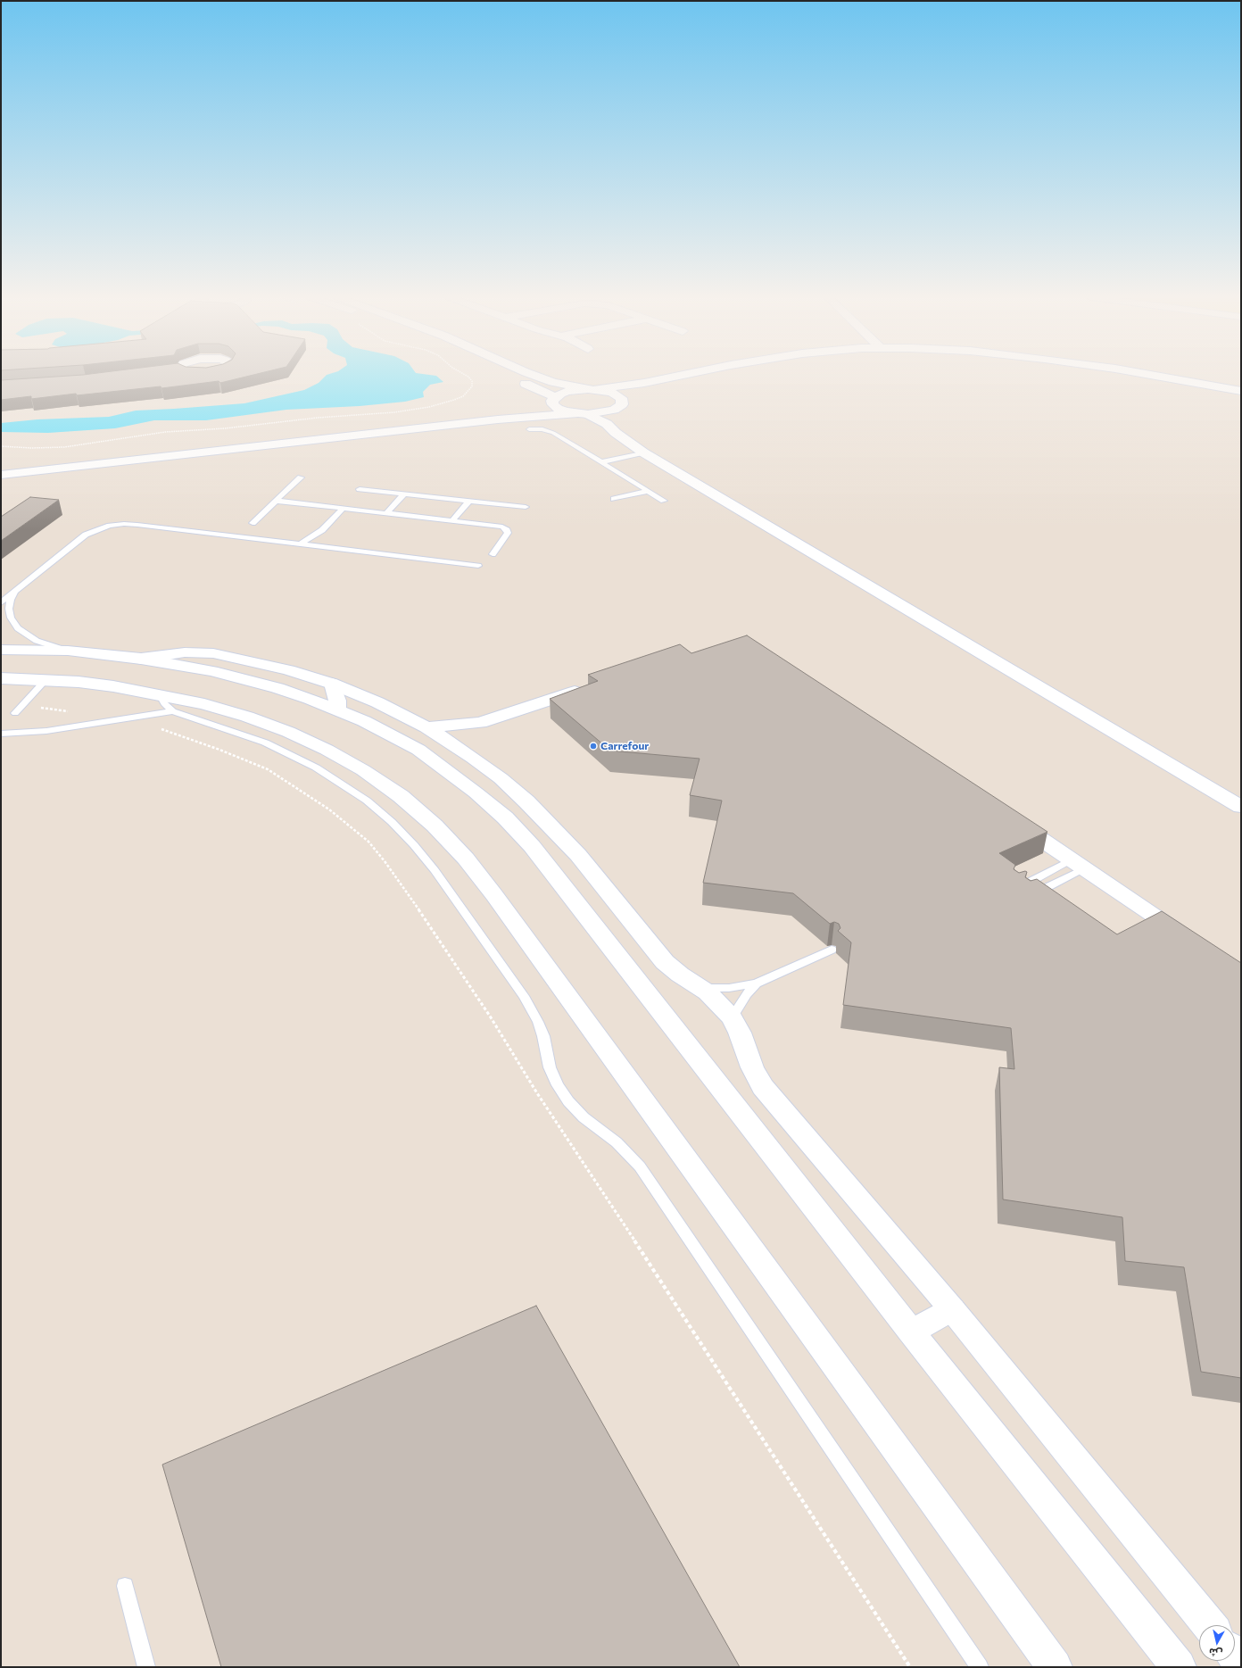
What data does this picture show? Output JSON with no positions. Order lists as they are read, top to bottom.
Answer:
{
  "places": ["Carrefour"],
  "north": "bottom"
}
